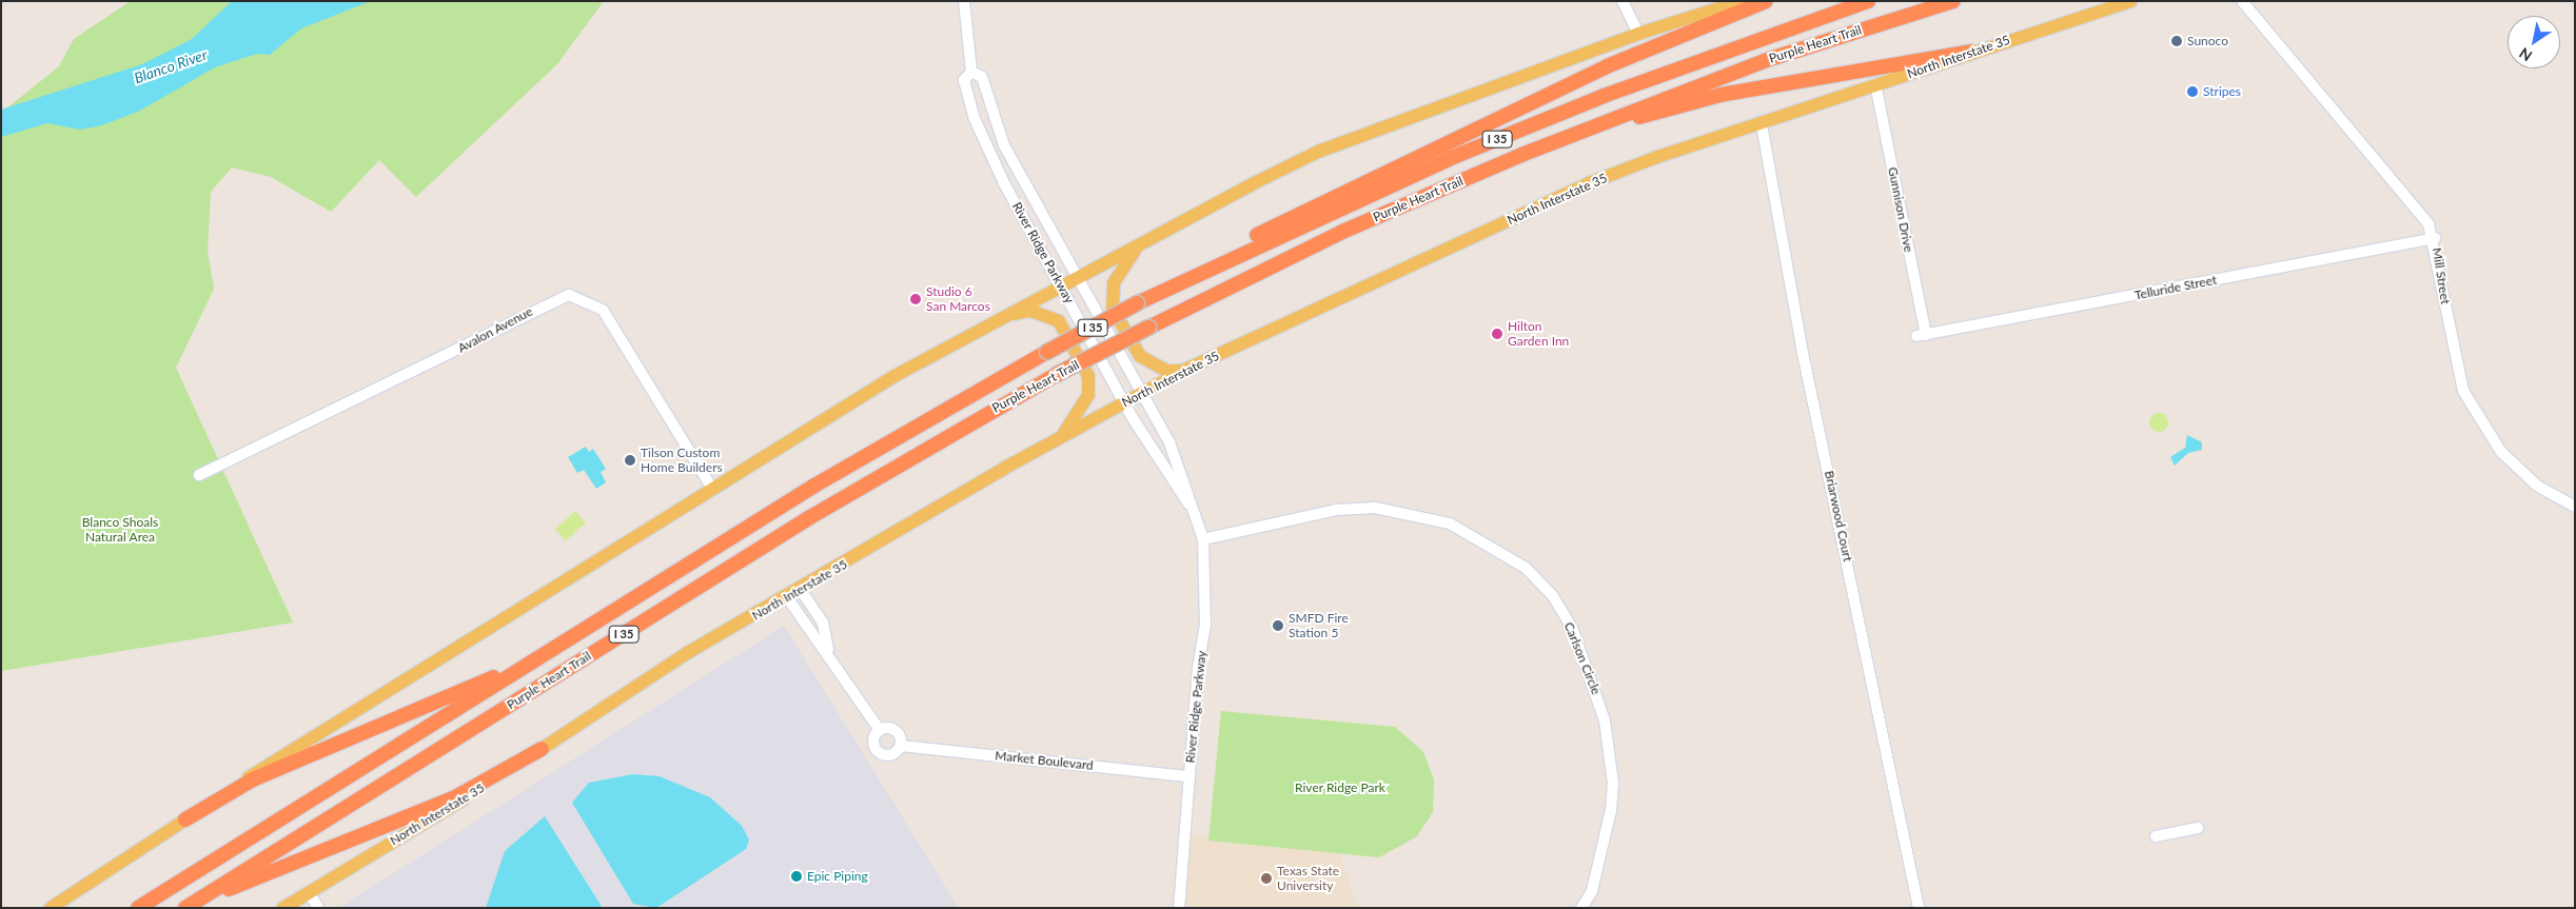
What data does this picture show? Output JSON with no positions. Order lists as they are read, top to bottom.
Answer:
{
  "streets": {
    "highway": ["Purple Heart Trail", "I 35"],
    "main road": ["North Interstate 35"],
    "street": [
      "Gunnison Drive",
      "River Ridge Parkway",
      "Mill Street",
      "Telluride Street",
      "Avalon Avenue",
      "Briarwood Court",
      "Carlson Circle",
      "Market Boulevard"
    ]
  },
  "crossings": [
    ["North Interstate 35", "Gunnison Drive"],
    ["North Interstate 35", "River Ridge Parkway"],
    ["North Interstate 35", "Briarwood Court"],
    ["Gunnison Drive", "Telluride Street"],
    ["River Ridge Parkway", "Carlson Circle"],
    ["River Ridge Parkway", "Market Boulevard"],
    ["Mill Street", "Telluride Street"]
  ],
  "water": ["Blanco River"],
  "parks": ["Blanco Shoals Natural Area", "River Ridge Park"],
  "places": [
    "Sunoco",
    "Stripes",
    "Studio 6 San Marcos",
    "Hilton Garden Inn",
    "Tilson Custom Home Builders",
    "SMFD Fire Station 5",
    "Epic Piping",
    "Texas State University"
  ],
  "north": "bottom left"
}
